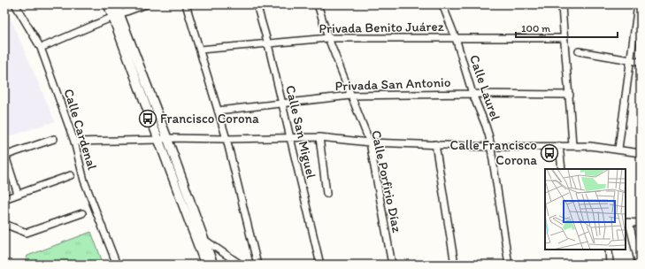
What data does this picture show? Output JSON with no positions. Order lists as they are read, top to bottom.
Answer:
{
  "streets": {
    "street": [
      "Privada Benito Juárez",
      "Privada San Antonio",
      "Calle Laurel",
      "Calle Cardenal",
      "Calle San Miguel",
      "Calle Porfirio Díaz"
    ]
  },
  "crossings": [
    ["Privada Benito Juárez", "Calle Laurel"],
    ["Privada Benito Juárez", "Calle San Miguel"],
    ["Privada Benito Juárez", "Calle Porfirio Díaz"],
    ["Privada San Antonio", "Calle Laurel"],
    ["Privada San Antonio", "Calle San Miguel"],
    ["Privada San Antonio", "Calle Porfirio Díaz"]
  ],
  "places": {
    "bus stop": ["Francisco Corona", "Calle Francisco Corona"]
  },
  "scale_bar": "100 m"
}
